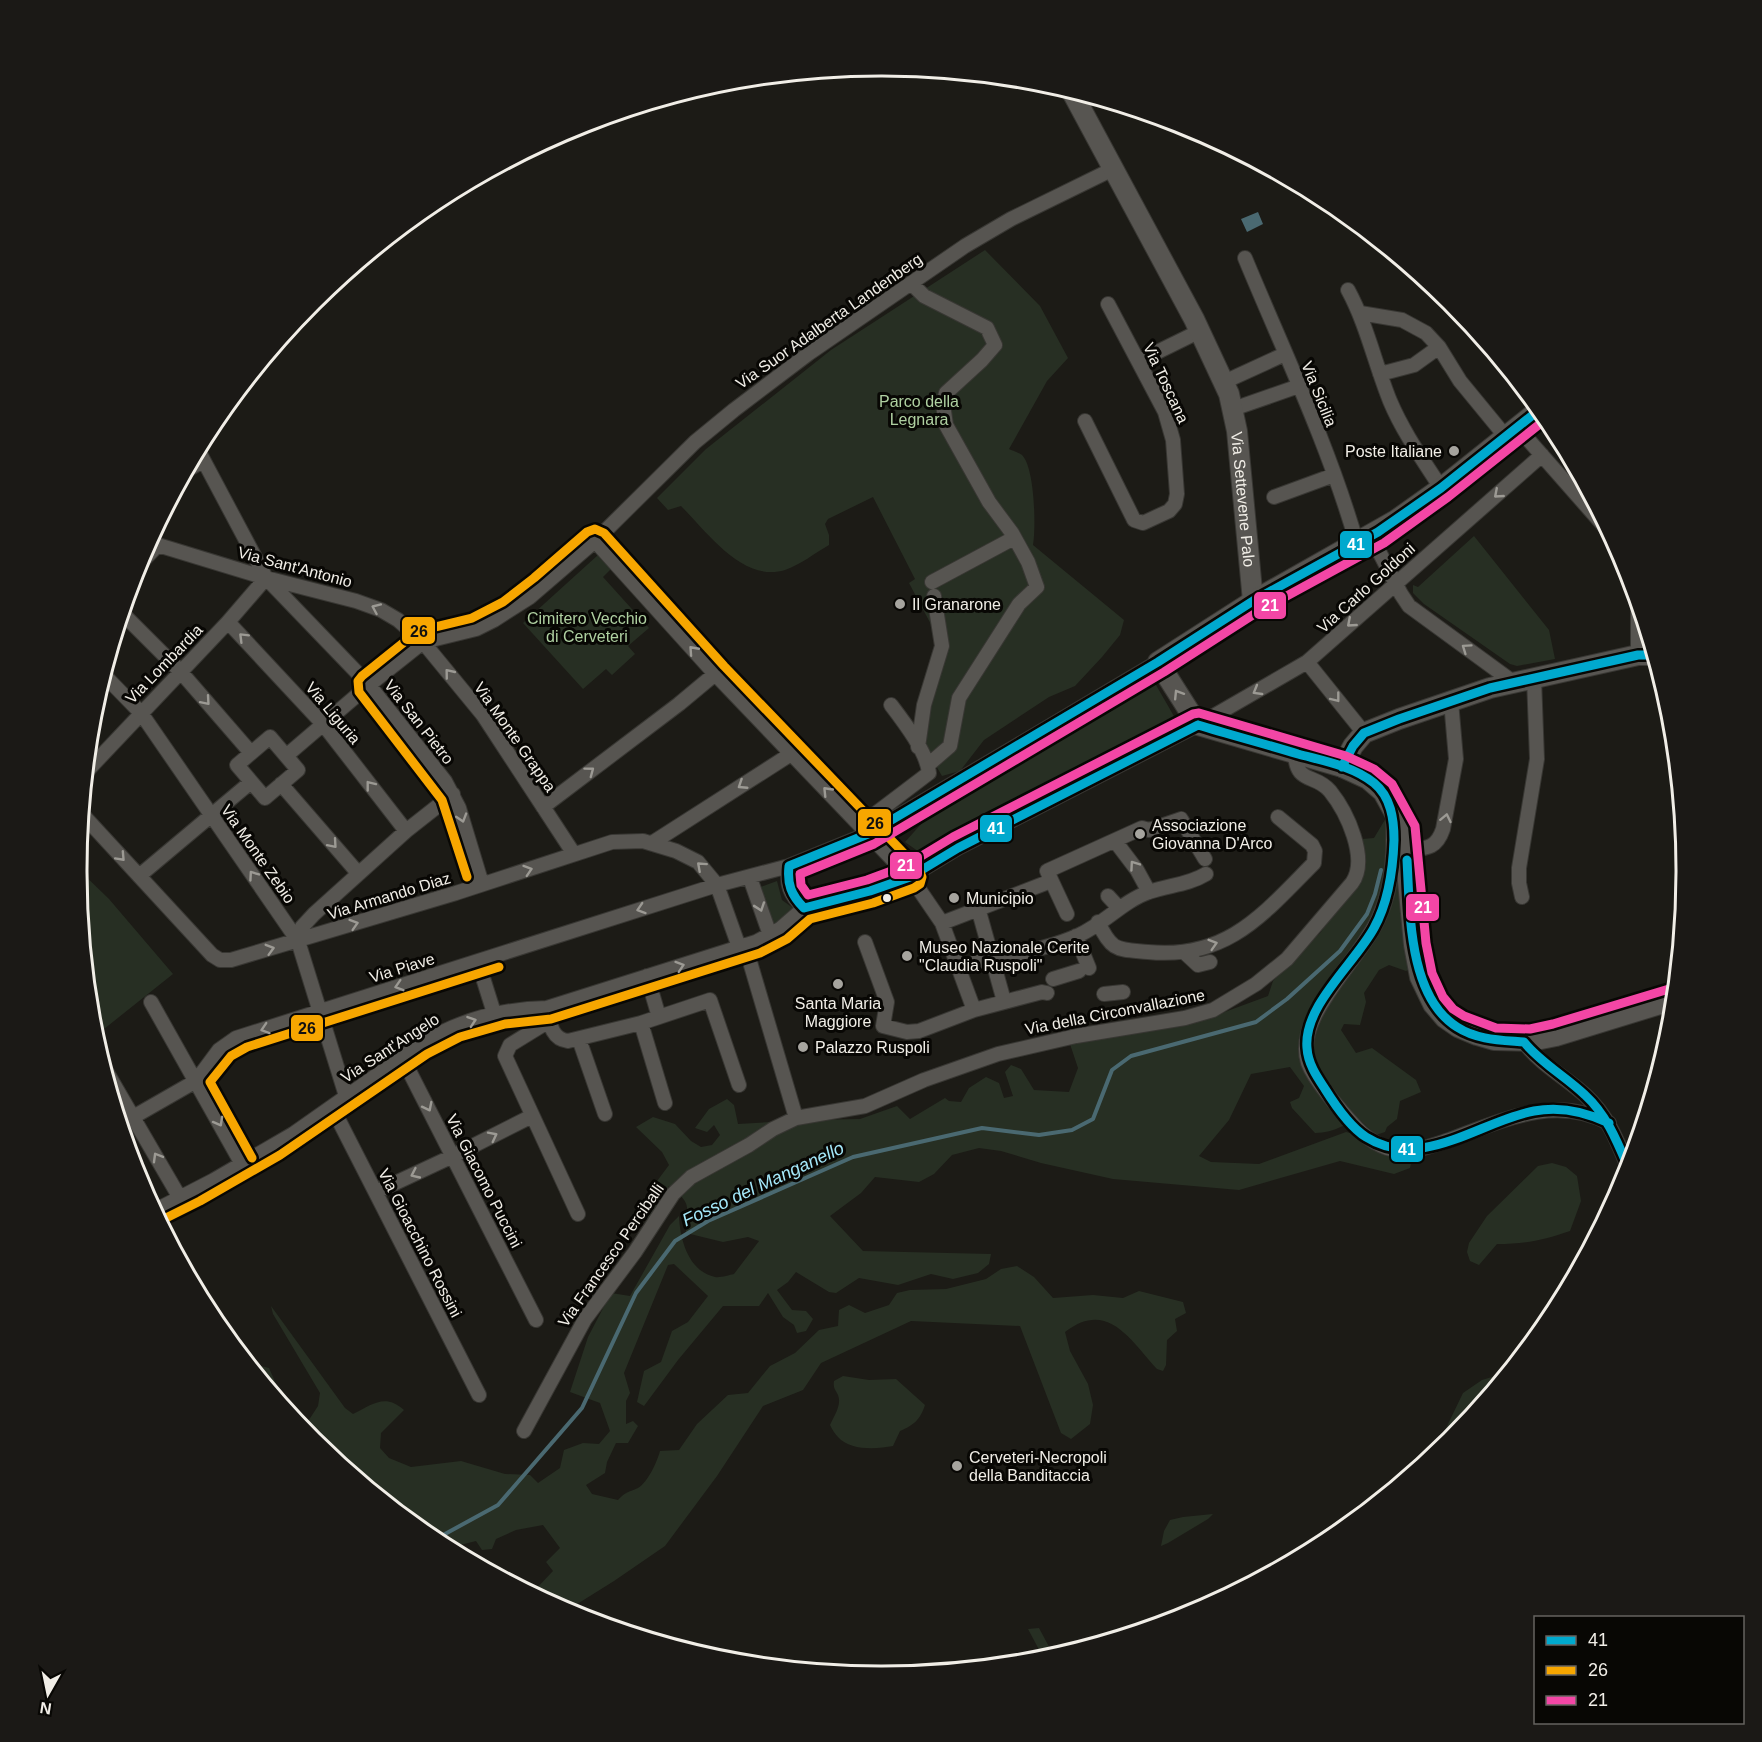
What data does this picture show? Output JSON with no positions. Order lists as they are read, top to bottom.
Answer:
{
  "streets": {
    "street": [
      "Via Suor Adalberta Landenberg",
      "Via Toscana",
      "Via Sicilia",
      "Via Settevene Palo",
      "Via Sant'Antonio",
      "Via Carlo Goldoni",
      "Via Lombardia",
      "Via Liguria",
      "Via San Pietro",
      "Via Monte Grappa",
      "Via Monte Zebio",
      "Via Armando Diaz",
      "Via Piave",
      "Via della Circonvallazione",
      "Via Sant'Angelo",
      "Via Giacomo Puccini",
      "Via Gioacchino Rossini",
      "Via Francesco Perciballi"
    ]
  },
  "crossings": [
    ["Via Suor Adalberta Landenberg", "Via Settevene Palo"],
    ["Via Suor Adalberta Landenberg", "Via Sant'Antonio"],
    ["Via Suor Adalberta Landenberg", "Via Monte Grappa"],
    ["Via Sicilia", "Via Carlo Goldoni"],
    ["Via Sant'Antonio", "Via Lombardia"],
    ["Via Sant'Antonio", "Via San Pietro"],
    ["Via Sant'Antonio", "Via Monte Grappa"],
    ["Via Carlo Goldoni", "Via Sant'Angelo"],
    ["Via Lombardia", "Via Liguria"],
    ["Via Lombardia", "Via San Pietro"],
    ["Via Lombardia", "Via Monte Zebio"],
    ["Via San Pietro", "Via Armando Diaz"],
    ["Via Monte Grappa", "Via Armando Diaz"],
    ["Via Monte Zebio", "Via Armando Diaz"],
    ["Via Monte Zebio", "Via Piave"],
    ["Via Monte Zebio", "Via Sant'Angelo"],
    ["Via Armando Diaz", "Via Piave"],
    ["Via della Circonvallazione", "Via Francesco Perciballi"],
    ["Via Sant'Angelo", "Via Giacomo Puccini"],
    ["Via Sant'Angelo", "Via Gioacchino Rossini"]
  ],
  "one_way": [
    "Via Sant'Antonio",
    "Via Monte Grappa",
    "Via Piave",
    "Via Giacomo Puccini"
  ],
  "water": ["Fosso del Manganello"],
  "parks": ["Parco della Legnara", "Cimitero Vecchio di Cerveteri"],
  "places": [
    "Poste Italiane",
    "Il Granarone",
    "Associazione Giovanna D'Arco",
    "Municipio",
    "Museo Nazionale Cerite \"Claudia Ruspoli\"",
    "Santa Maria Maggiore",
    "Palazzo Ruspoli",
    "Cerveteri-Necropoli della Banditaccia"
  ],
  "lines": ["transit line 41", "transit line 21", "transit line 26"],
  "legend": ["41", "26", "21"],
  "north": "bottom"
}
